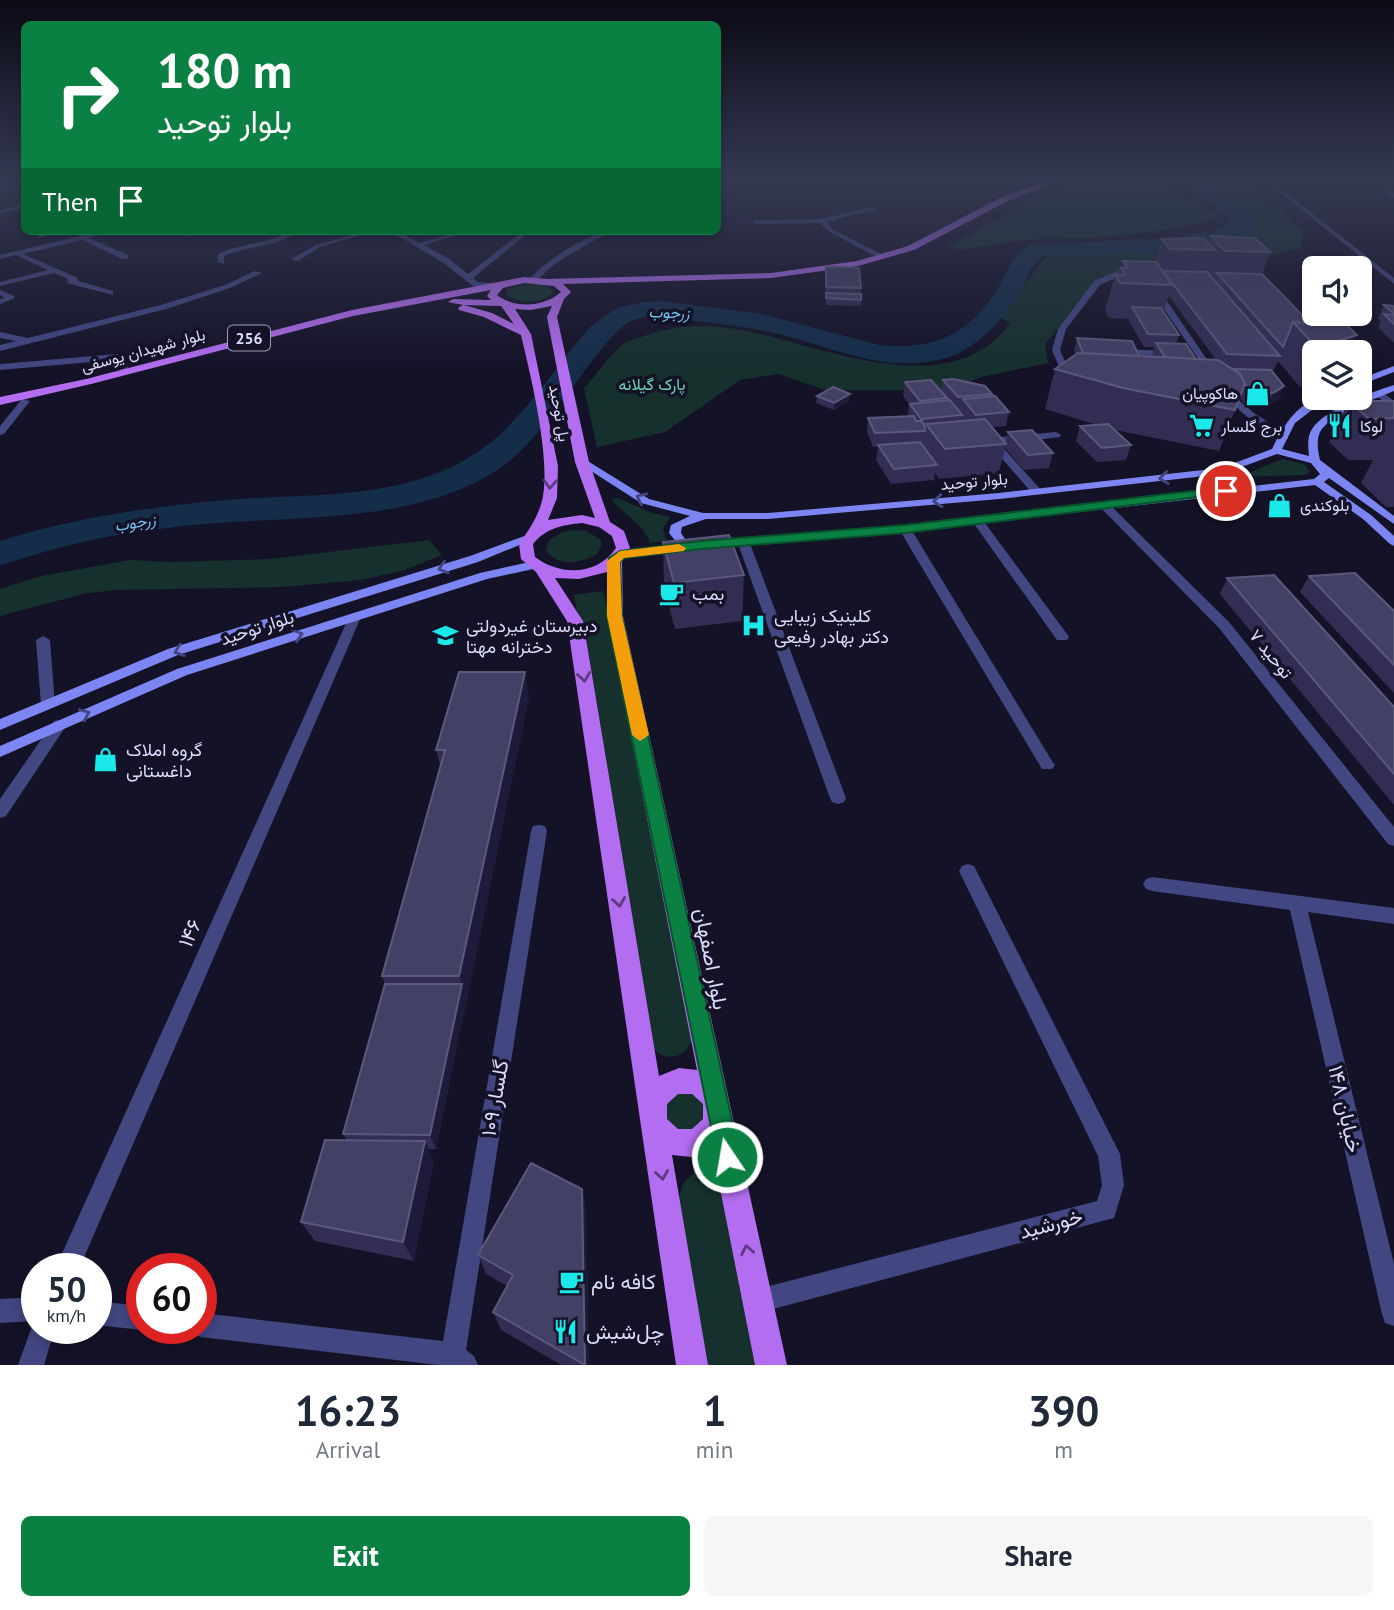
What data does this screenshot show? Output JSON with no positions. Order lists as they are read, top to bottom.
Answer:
{
  "streets": {
    "main road": [
      "256",
      "بلوار شهیدان یوسفی",
      "پل توحید",
      "بلوار توحید",
      "بلوار اصفهان"
    ],
    "street": [
      "توحید ۷",
      "۱۴۶",
      "گلسار ۱۰۹",
      "خیابان ۱۴۸",
      "خورشید"
    ]
  },
  "crossings": [
    ["256", "بلوار شهیدان یوسفی"],
    ["256", "پل توحید"],
    ["بلوار شهیدان یوسفی", "پل توحید"],
    ["پل توحید", "بلوار توحید"],
    ["پل توحید", "بلوار اصفهان"],
    ["بلوار توحید", "۱۴۶"],
    ["بلوار اصفهان", "خورشید"]
  ],
  "water": ["زرجوب"],
  "parks": ["پارک گیلانه"],
  "places": {
    "shop": ["هاکوپیان", "بلوکندی", "گروه املاک داغستانی"],
    "supermarket": ["برج گلسار"],
    "restaurant": ["لوکا", "چل‌شیش"],
    "cafe": ["بمب", "کافه نام"],
    "hospital": ["کلینیک زیبایی دکتر بهادر رفیعی"],
    "school or university": ["دبیرستان غیردولتی دخترانه مهتا"]
  },
  "page": {
    "turn": ["180 m", "بلوار توحید"],
    "then": "Then",
    "speed": "50 km/h",
    "limit": "60",
    "eta": [
      "16:23",
      "Arrival",
      "1",
      "min",
      "390",
      "m"
    ],
    "buttons": ["Exit", "Share"]
  }
}
